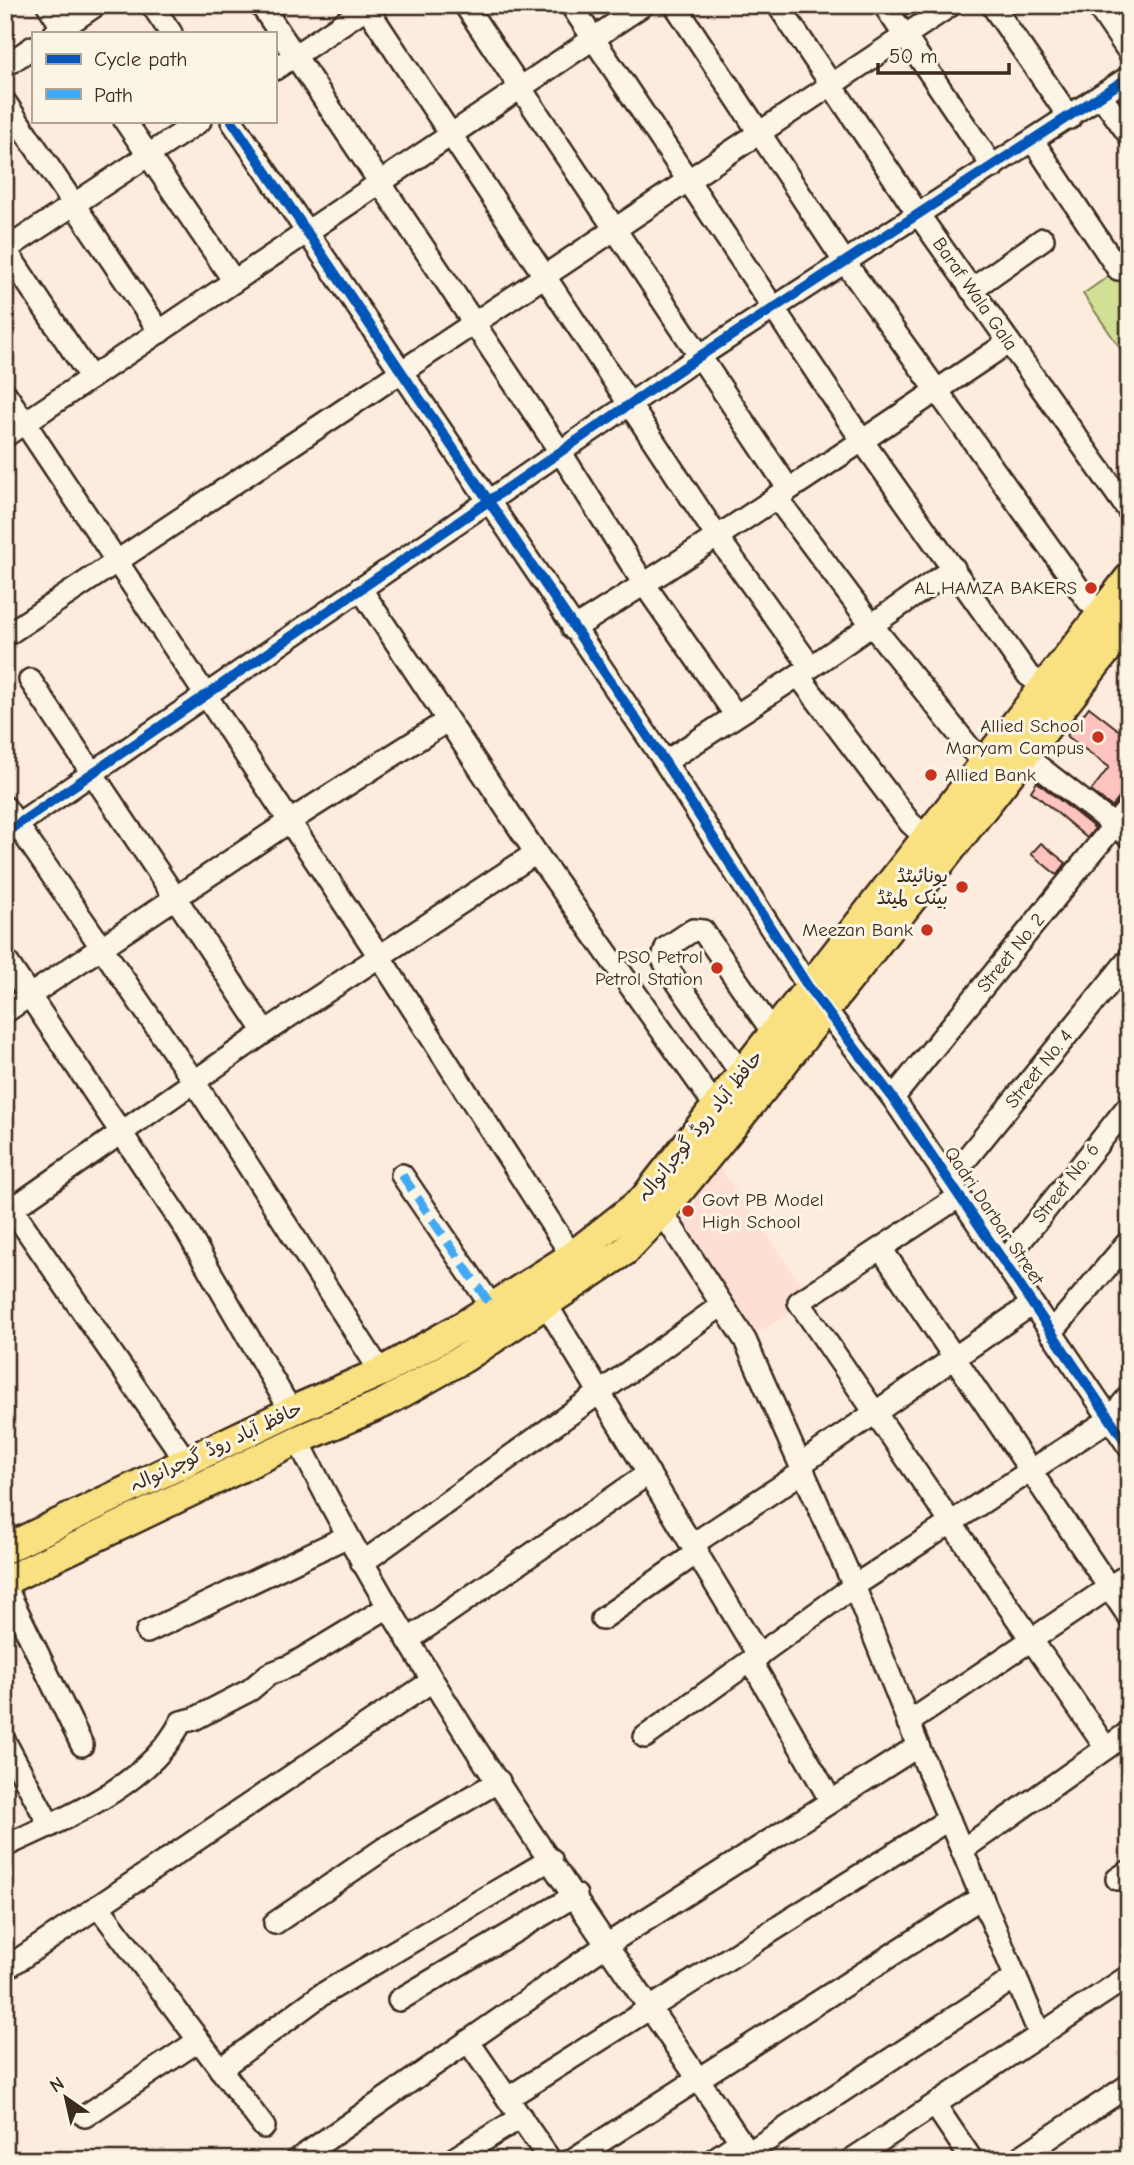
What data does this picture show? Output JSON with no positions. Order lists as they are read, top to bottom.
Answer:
{
  "streets": {
    "main road": ["حافظ آباد روڈ گوجرانوالہ"],
    "street": [
      "Baraf Wala Gala",
      "Street No. 2",
      "Street No. 4",
      "Street No. 6",
      "Qadri Darbar Street"
    ]
  },
  "crossings": [
    ["Street No. 2", "Qadri Darbar Street"],
    ["Street No. 4", "Qadri Darbar Street"],
    ["حافظ آباد روڈ گوجرانوالہ", "Qadri Darbar Street"],
    ["Street No. 6", "Qadri Darbar Street"]
  ],
  "places": [
    "AL HAMZA BAKERS",
    "Allied School Maryam Campus",
    "Allied Bank",
    "یونائیٹڈ بینک لمیٹڈ",
    "Meezan Bank",
    "PSO Petrol Petrol Station",
    "Govt PB Model High School"
  ],
  "legend": ["Cycle path", "Path"],
  "scale_bar": "50 m",
  "north": "top left"
}
